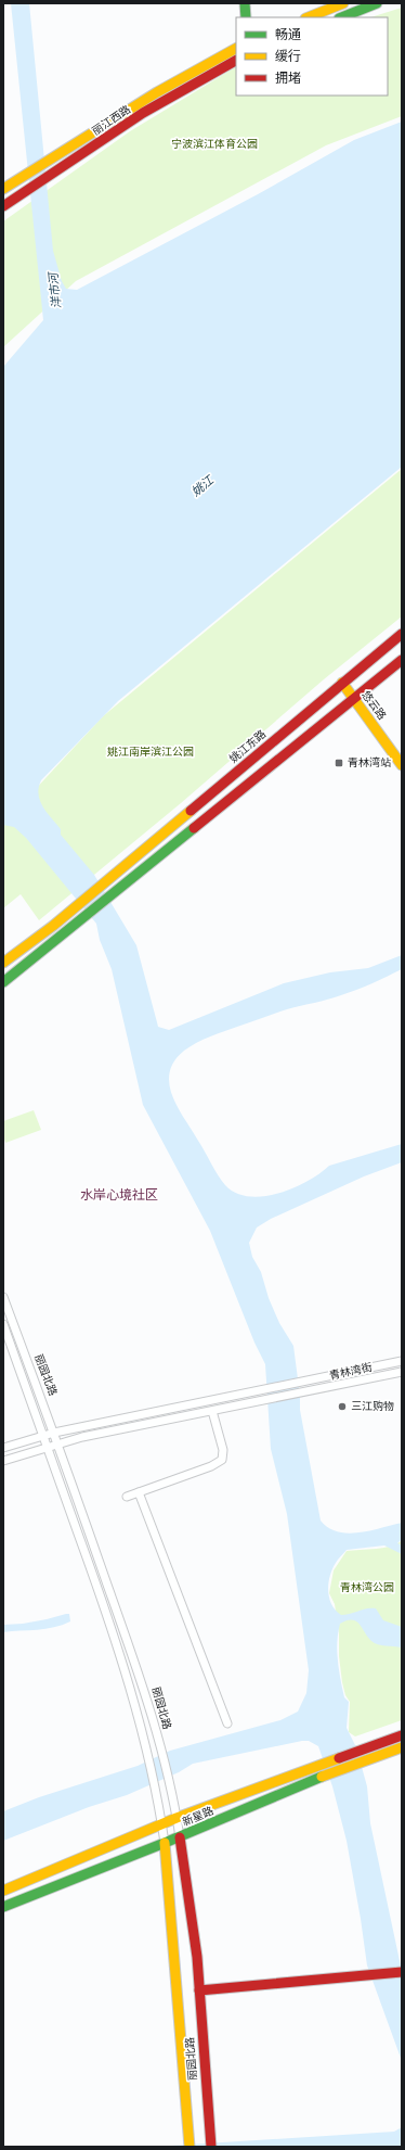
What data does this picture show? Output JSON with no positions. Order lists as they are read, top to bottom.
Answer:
{
  "streets": {
    "main road": [
      "丽江西路",
      "悠云路",
      "姚江东路",
      "丽园北路",
      "新星路"
    ],
    "street": ["青林湾街"]
  },
  "crossings": [
    ["悠云路", "姚江东路"],
    ["青林湾街", "丽园北路"],
    ["丽园北路", "新星路"]
  ],
  "districts": ["水岸心境社区"],
  "water": ["洋市河", "姚江"],
  "parks": ["宁波滨江体育公园", "姚江南岸滨江公园", "青林湾公园"],
  "places": {
    "transit": ["青林湾站"],
    "other": ["三江购物"]
  },
  "legend": ["畅通", "缓行", "拥堵"]
}
